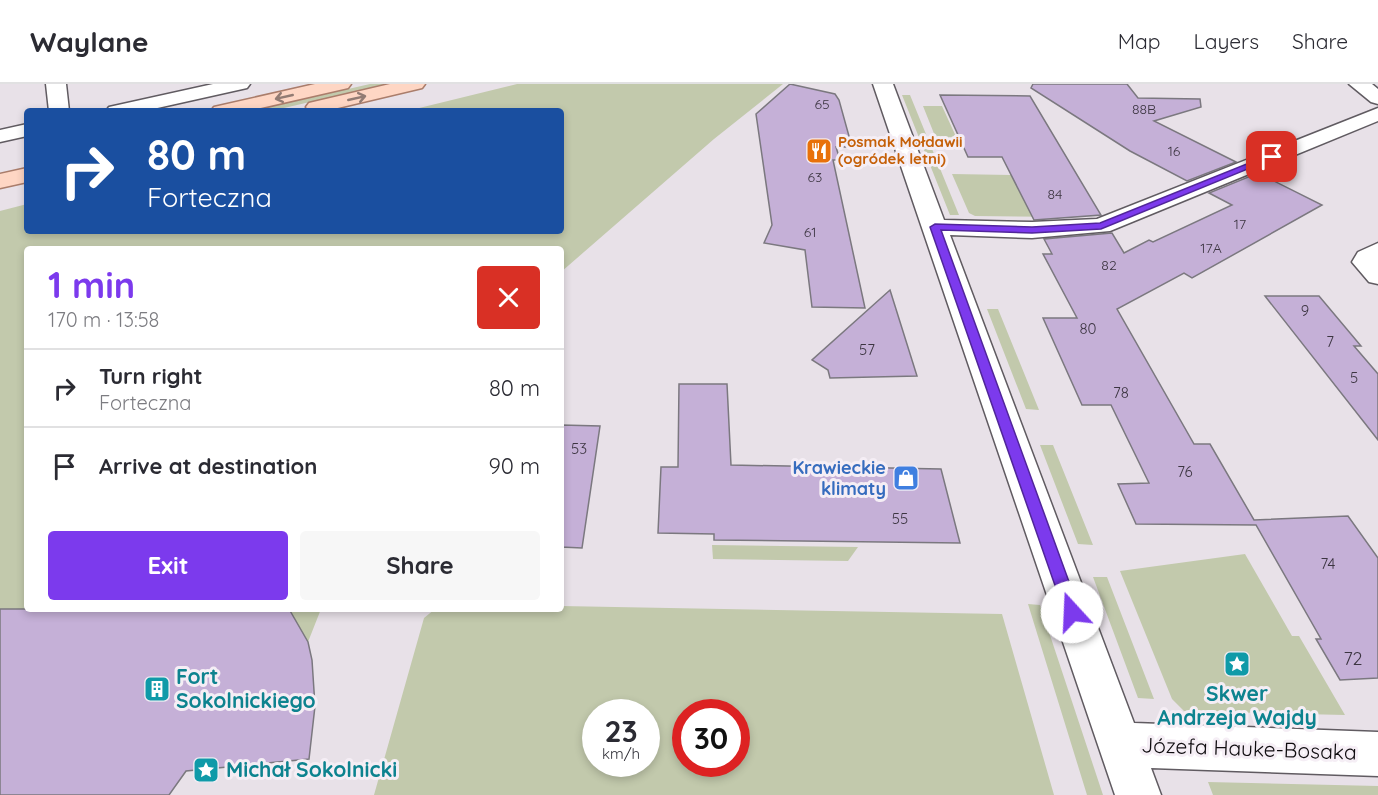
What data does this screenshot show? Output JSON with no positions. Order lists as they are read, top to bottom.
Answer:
{
  "streets": {
    "street": ["Józefa Hauke-Bosaka"]
  },
  "places": {
    "restaurant": ["Posmak Mołdawii (ogródek letni)"],
    "shop": ["Krawieckie klimaty"],
    "place": ["Skwer Andrzeja Wajdy", "Michał Sokolnicki"],
    "building": ["Fort Sokolnickiego"]
  },
  "house_numbers": [
    "65",
    "88B",
    "16",
    "63",
    "84",
    "17",
    "61",
    "17A",
    "82",
    "9",
    "80",
    "7",
    "57",
    "5",
    "78",
    "53",
    "76",
    "55",
    "74",
    "72"
  ],
  "page": {
    "header": "Waylane",
    "nav": ["Map", "Layers", "Share"],
    "turn": ["80 m", "Forteczna"],
    "heading": ["1 min", "170 m · 13:58"],
    "list": [
      {
        "name": "Turn right",
        "note": "Forteczna",
        "value": "80 m"
      },
      {
        "name": "Arrive at destination",
        "value": "90 m"
      }
    ],
    "buttons": ["Exit", "Share"],
    "speed": "23 km/h",
    "limit": "30"
  }
}
